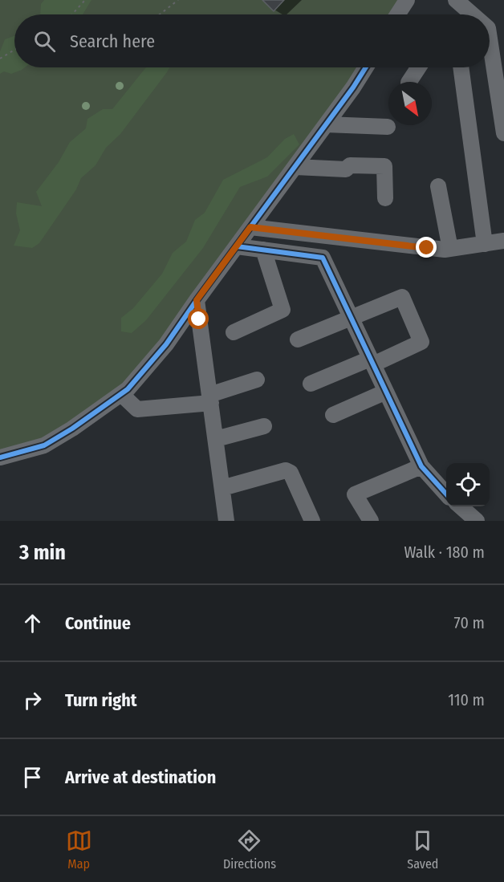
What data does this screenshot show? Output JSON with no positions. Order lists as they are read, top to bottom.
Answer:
{
  "north": "bottom right",
  "page": {
    "search": "Search here",
    "heading": ["3 min", "Walk · 180 m"],
    "list": [
      ["Continue", "70 m"],
      ["Turn right", "110 m"],
      "Arrive at destination"
    ],
    "nav": ["Map", "Directions", "Saved"]
  }
}
